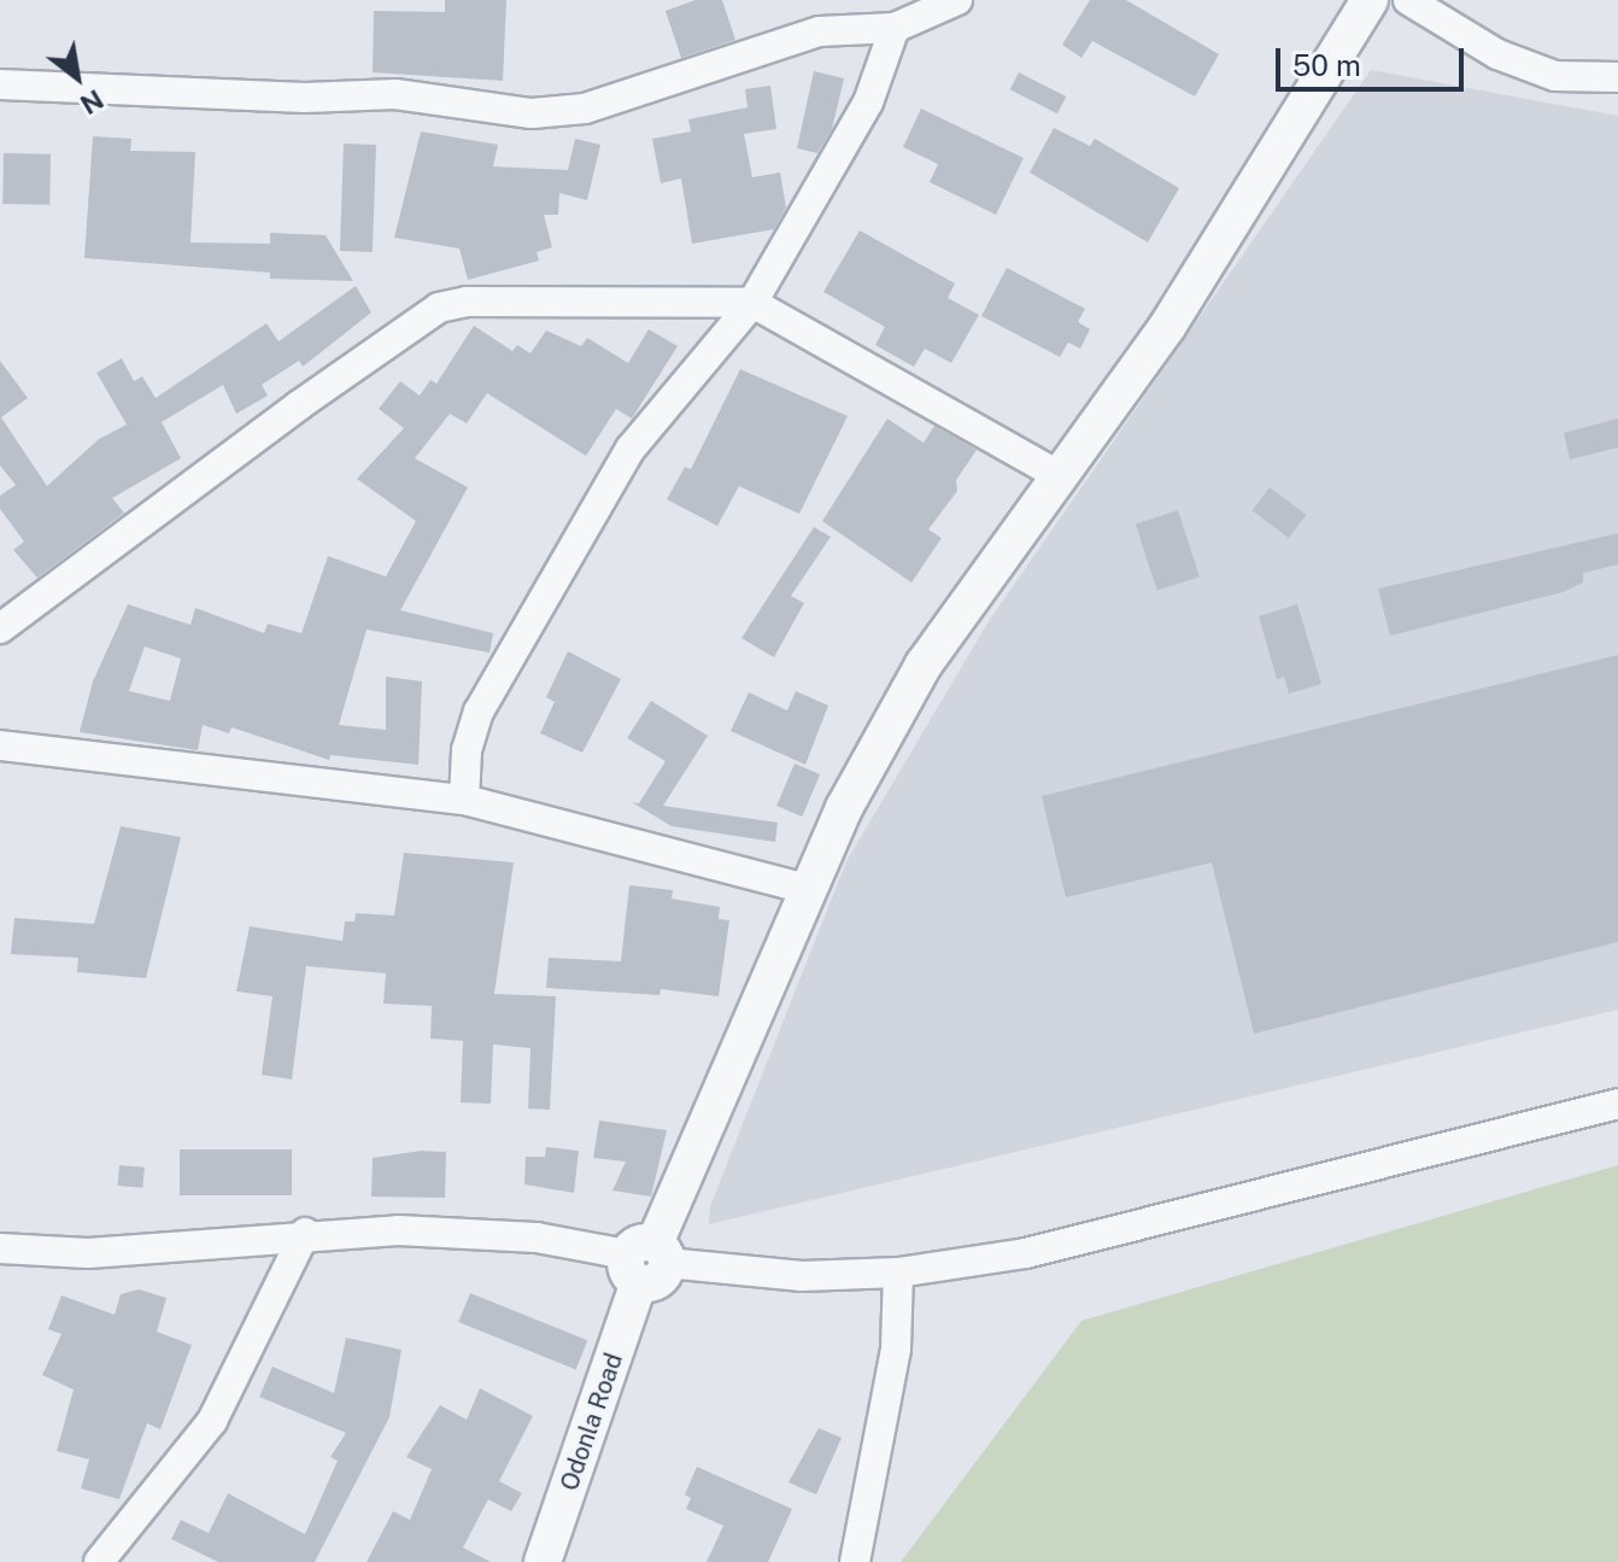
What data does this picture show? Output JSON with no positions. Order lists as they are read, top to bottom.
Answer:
{
  "streets": {
    "street": ["Odonla Road"]
  },
  "scale_bar": "50 m",
  "north": "bottom right"
}
